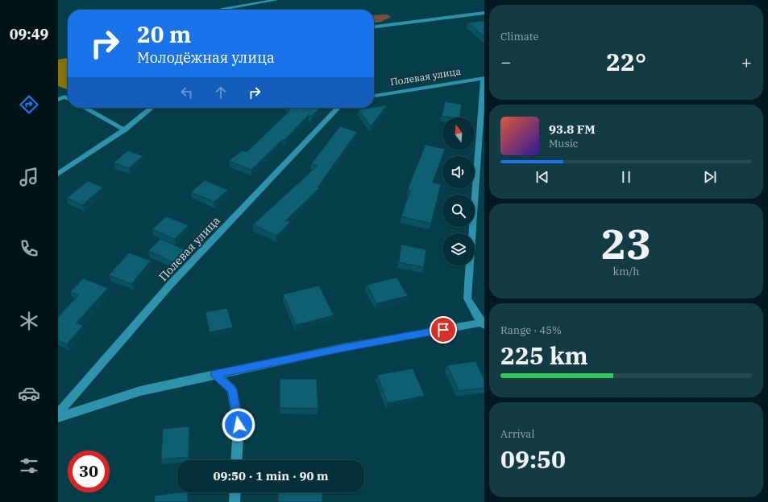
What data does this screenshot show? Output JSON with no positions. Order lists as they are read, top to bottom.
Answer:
{
  "streets": {
    "street": ["Полевая улица"]
  },
  "north": "top",
  "page": {
    "tabs": "09:49",
    "tile": [
      "Climate",
      ["23", "km/h"],
      ["Range · 45%", "225 km"],
      ["Arrival", "09:50"]
    ],
    "turn": ["20 m", "Молодёжная улица"],
    "heat": ["−", "22°", "+"],
    "song": ["93.8 FM", "Music"],
    "limit": "30",
    "trip": "09:50 · 1 min · 90 m"
  }
}
